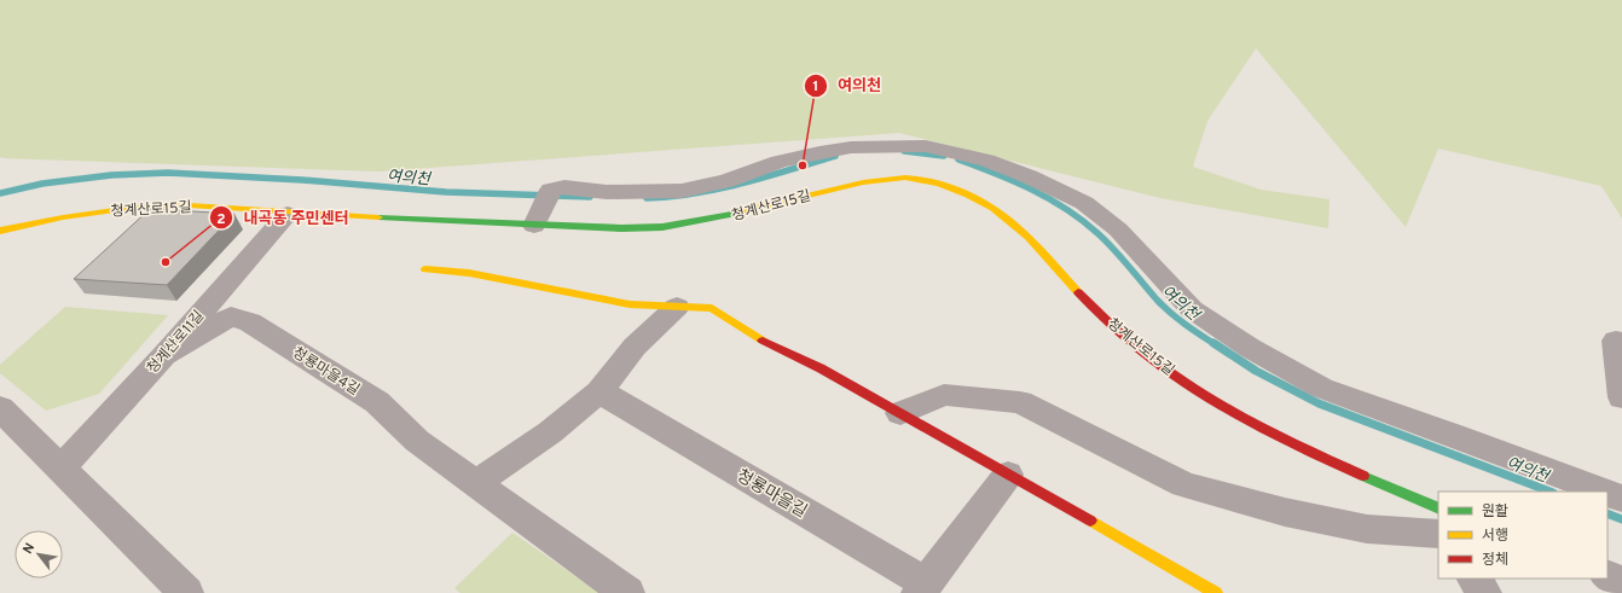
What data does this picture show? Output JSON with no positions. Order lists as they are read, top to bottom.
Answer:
{
  "streets": {
    "street": [
      "청계산로15길",
      "청계산로11길",
      "청룡마을4길",
      "청룡마을길"
    ]
  },
  "crossings": [
    ["청계산로15길", "청계산로11길"],
    ["청계산로11길", "청룡마을4길"]
  ],
  "water": ["여의천"],
  "places": ["여의천", "내곡동 주민센터"],
  "legend": ["원활", "서행", "정체"],
  "north": "top left"
}
